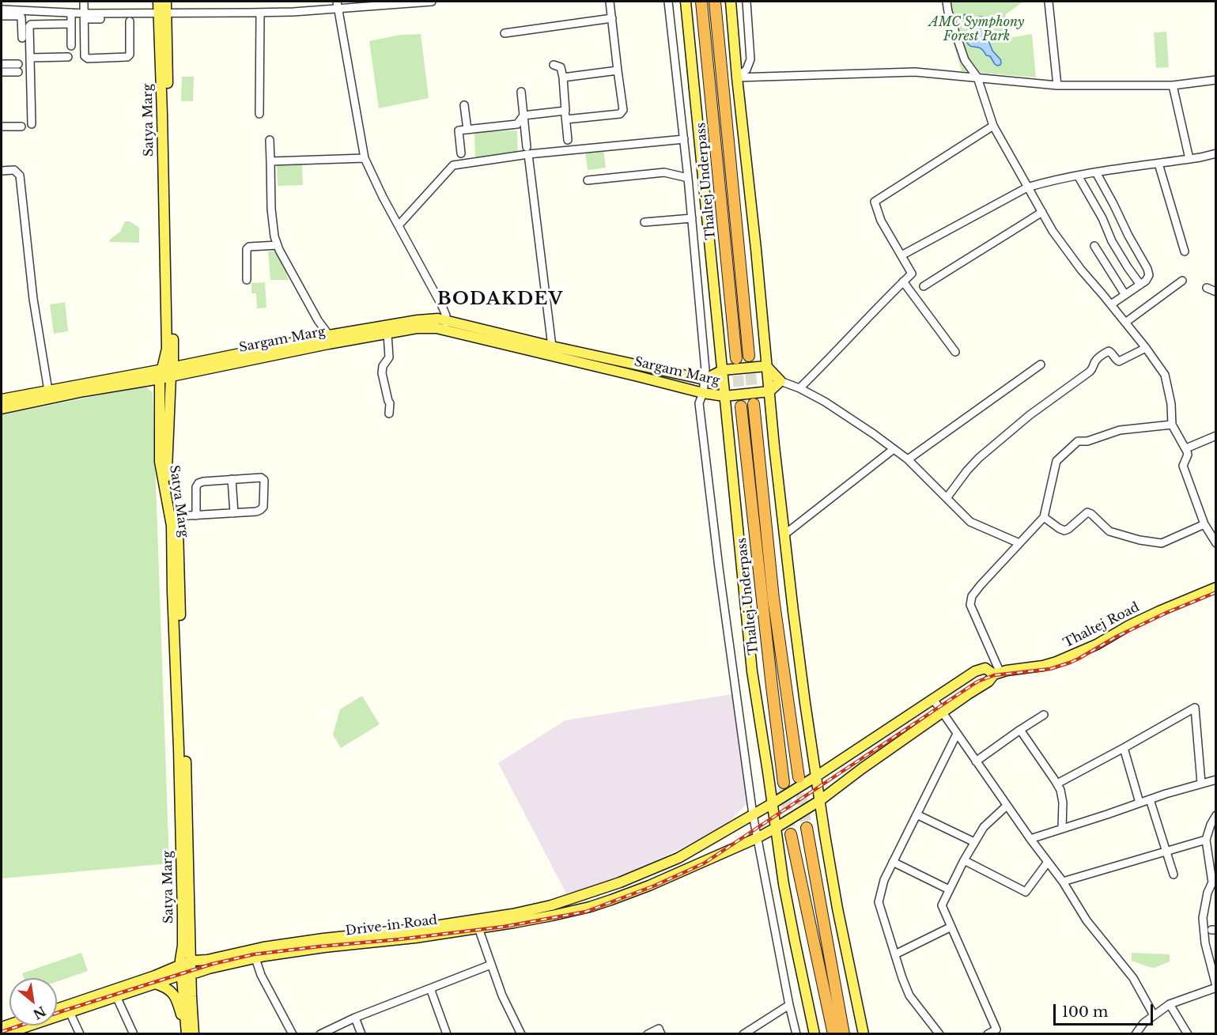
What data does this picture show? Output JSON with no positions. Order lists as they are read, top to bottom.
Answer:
{
  "streets": {
    "highway": ["Thaltej Underpass"],
    "main road": [
      "Satya Marg",
      "Sargam Marg",
      "Thaltej Road",
      "Drive-in Road"
    ]
  },
  "crossings": [
    ["Satya Marg", "Sargam Marg"],
    ["Satya Marg", "Drive-in Road"],
    ["Thaltej Road", "Drive-in Road"]
  ],
  "districts": ["BODAKDEV"],
  "parks": ["AMC Symphony Forest Park"],
  "scale_bar": "100 m",
  "north": "bottom right"
}
